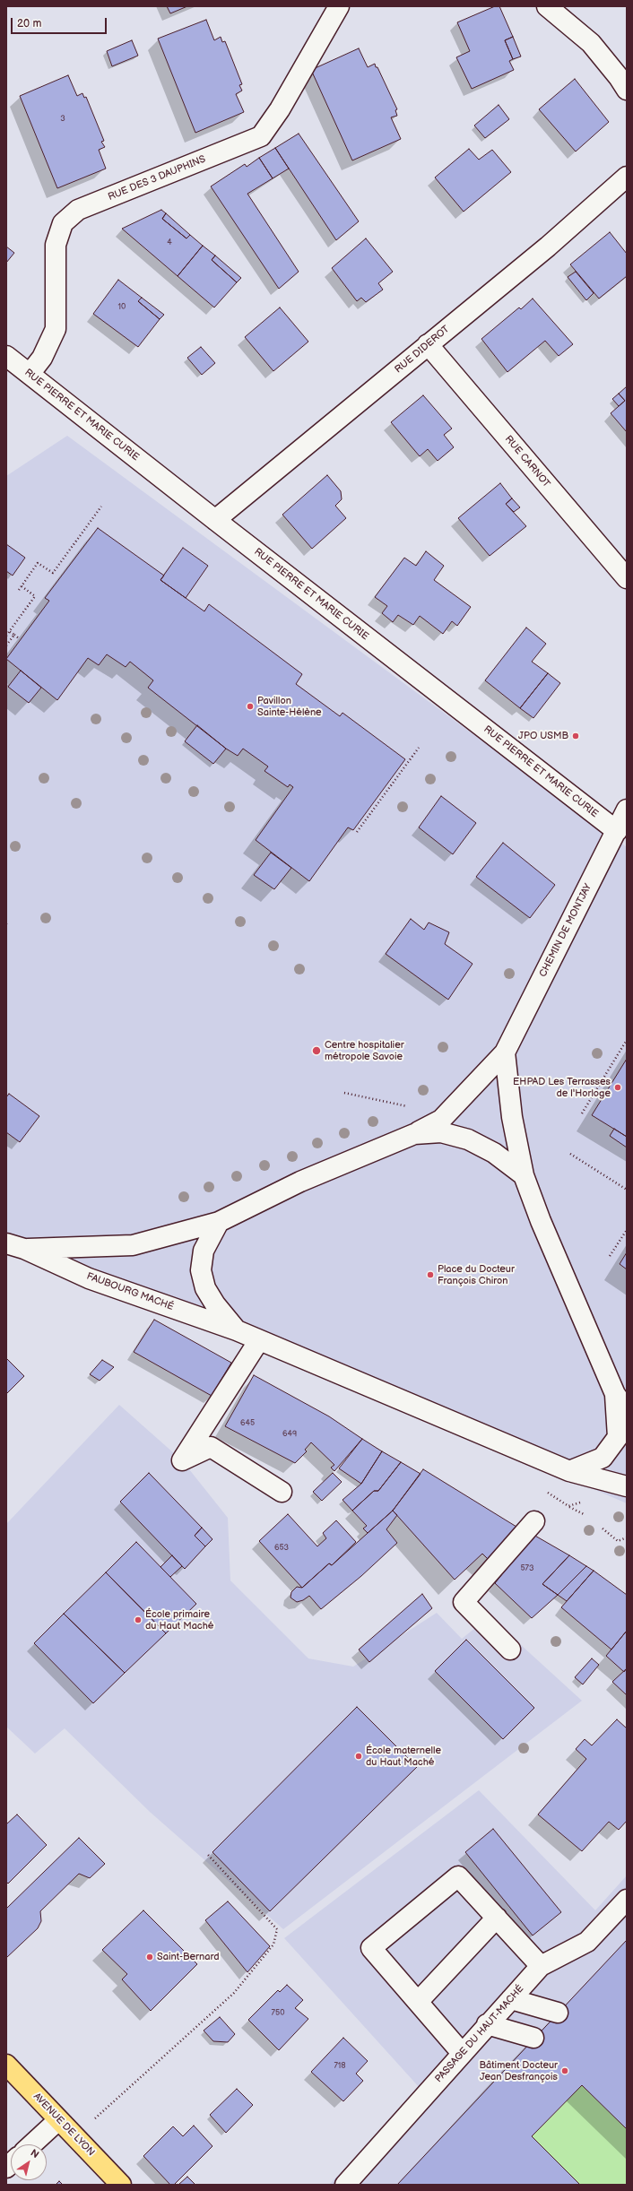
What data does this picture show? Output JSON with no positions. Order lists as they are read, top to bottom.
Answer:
{
  "streets": {
    "main road": ["AVENUE DE LYON"],
    "street": [
      "RUE DES 3 DAUPHINS",
      "RUE DIDEROT",
      "RUE PIERRE ET MARIE CURIE",
      "RUE CARNOT",
      "CHEMIN DE MONTJAY",
      "FAUBOURG MACHÉ",
      "PASSAGE DU HAUT-MACHÉ"
    ]
  },
  "crossings": [
    ["RUE DES 3 DAUPHINS", "RUE PIERRE ET MARIE CURIE"],
    ["RUE DIDEROT", "RUE PIERRE ET MARIE CURIE"],
    ["RUE DIDEROT", "RUE CARNOT"],
    ["RUE PIERRE ET MARIE CURIE", "CHEMIN DE MONTJAY"]
  ],
  "places": [
    "Pavillon Sainte-Hélène",
    "JPO USMB",
    "Centre hospitalier métropole Savoie",
    "EHPAD Les Terrasses de l'Horloge",
    "Place du Docteur François Chiron",
    "École primaire du Haut Maché",
    "École maternelle du Haut Maché",
    "Saint-Bernard",
    "Bâtiment Docteur Jean Desfrançois"
  ],
  "house_numbers": [
    "3",
    "4",
    "10",
    "645",
    "649",
    "653",
    "573",
    "750",
    "718"
  ],
  "scale_bar": "20 m",
  "north": "top right"
}
